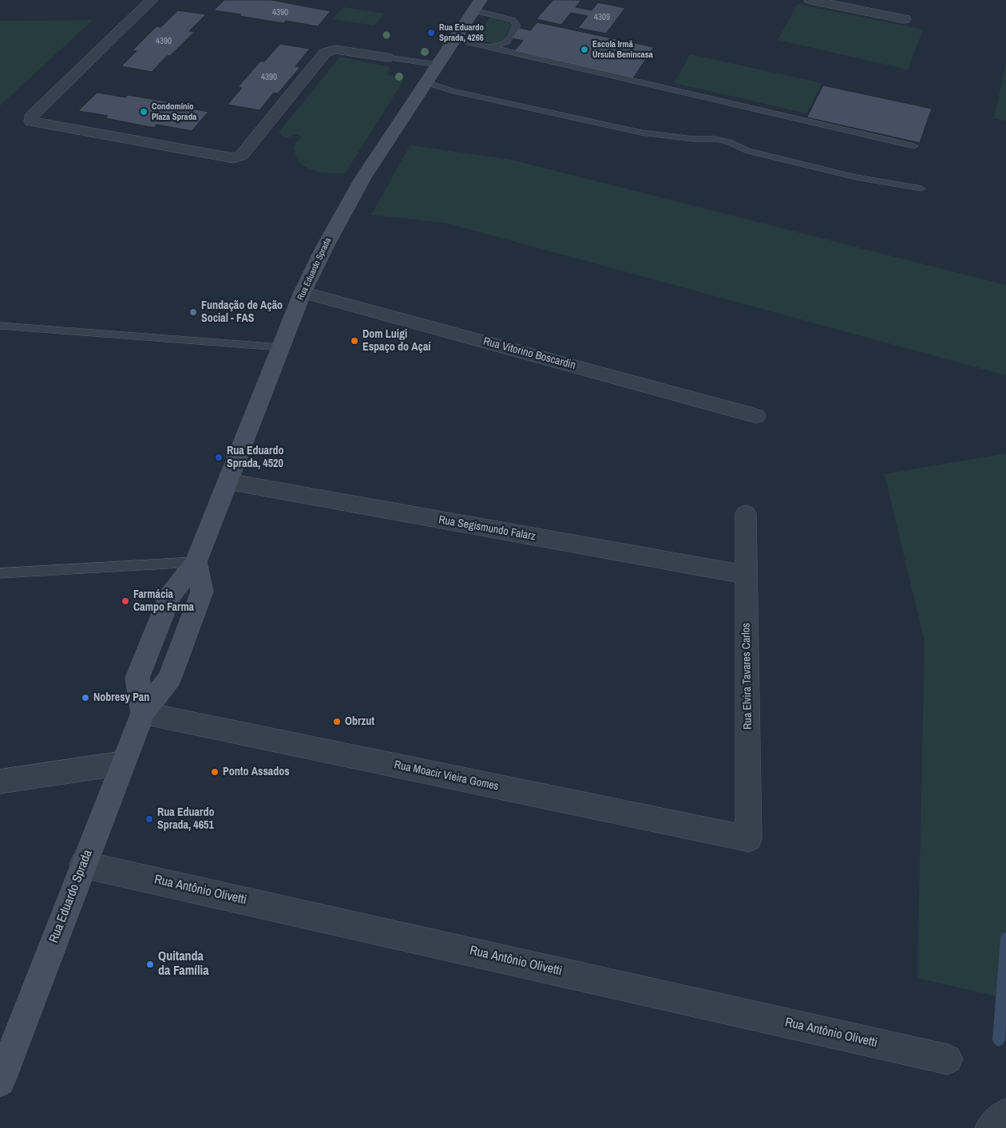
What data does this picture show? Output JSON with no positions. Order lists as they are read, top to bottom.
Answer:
{
  "streets": {
    "main road": ["Rua Eduardo Sprada"],
    "street": [
      "Rua Vitorino Boscardin",
      "Rua Segismundo Falarz",
      "Rua Elvira Tavares Carlos",
      "Rua Moacir Vieira Gomes",
      "Rua Antônio Olivetti"
    ]
  },
  "crossings": [
    ["Rua Eduardo Sprada", "Rua Vitorino Boscardin"],
    ["Rua Eduardo Sprada", "Rua Segismundo Falarz"],
    ["Rua Eduardo Sprada", "Rua Moacir Vieira Gomes"],
    ["Rua Eduardo Sprada", "Rua Antônio Olivetti"],
    ["Rua Segismundo Falarz", "Rua Elvira Tavares Carlos"],
    ["Rua Elvira Tavares Carlos", "Rua Moacir Vieira Gomes"]
  ],
  "places": [
    "Rua Eduardo Sprada, 4266",
    "Escola Irmã Úrsula Benincasa",
    "Condomínio Plaza Sprada",
    "Fundação de Ação Social - FAS",
    "Dom Luigi Espaço do Açaí",
    "Rua Eduardo Sprada, 4520",
    "Farmácia Campo Farma",
    "Nobresy Pan",
    "Obrzut",
    "Ponto Assados",
    "Rua Eduardo Sprada, 4651",
    "Quitanda da Família"
  ],
  "house_numbers": [
    "4390",
    "4309",
    "4390",
    "4390"
  ]
}
